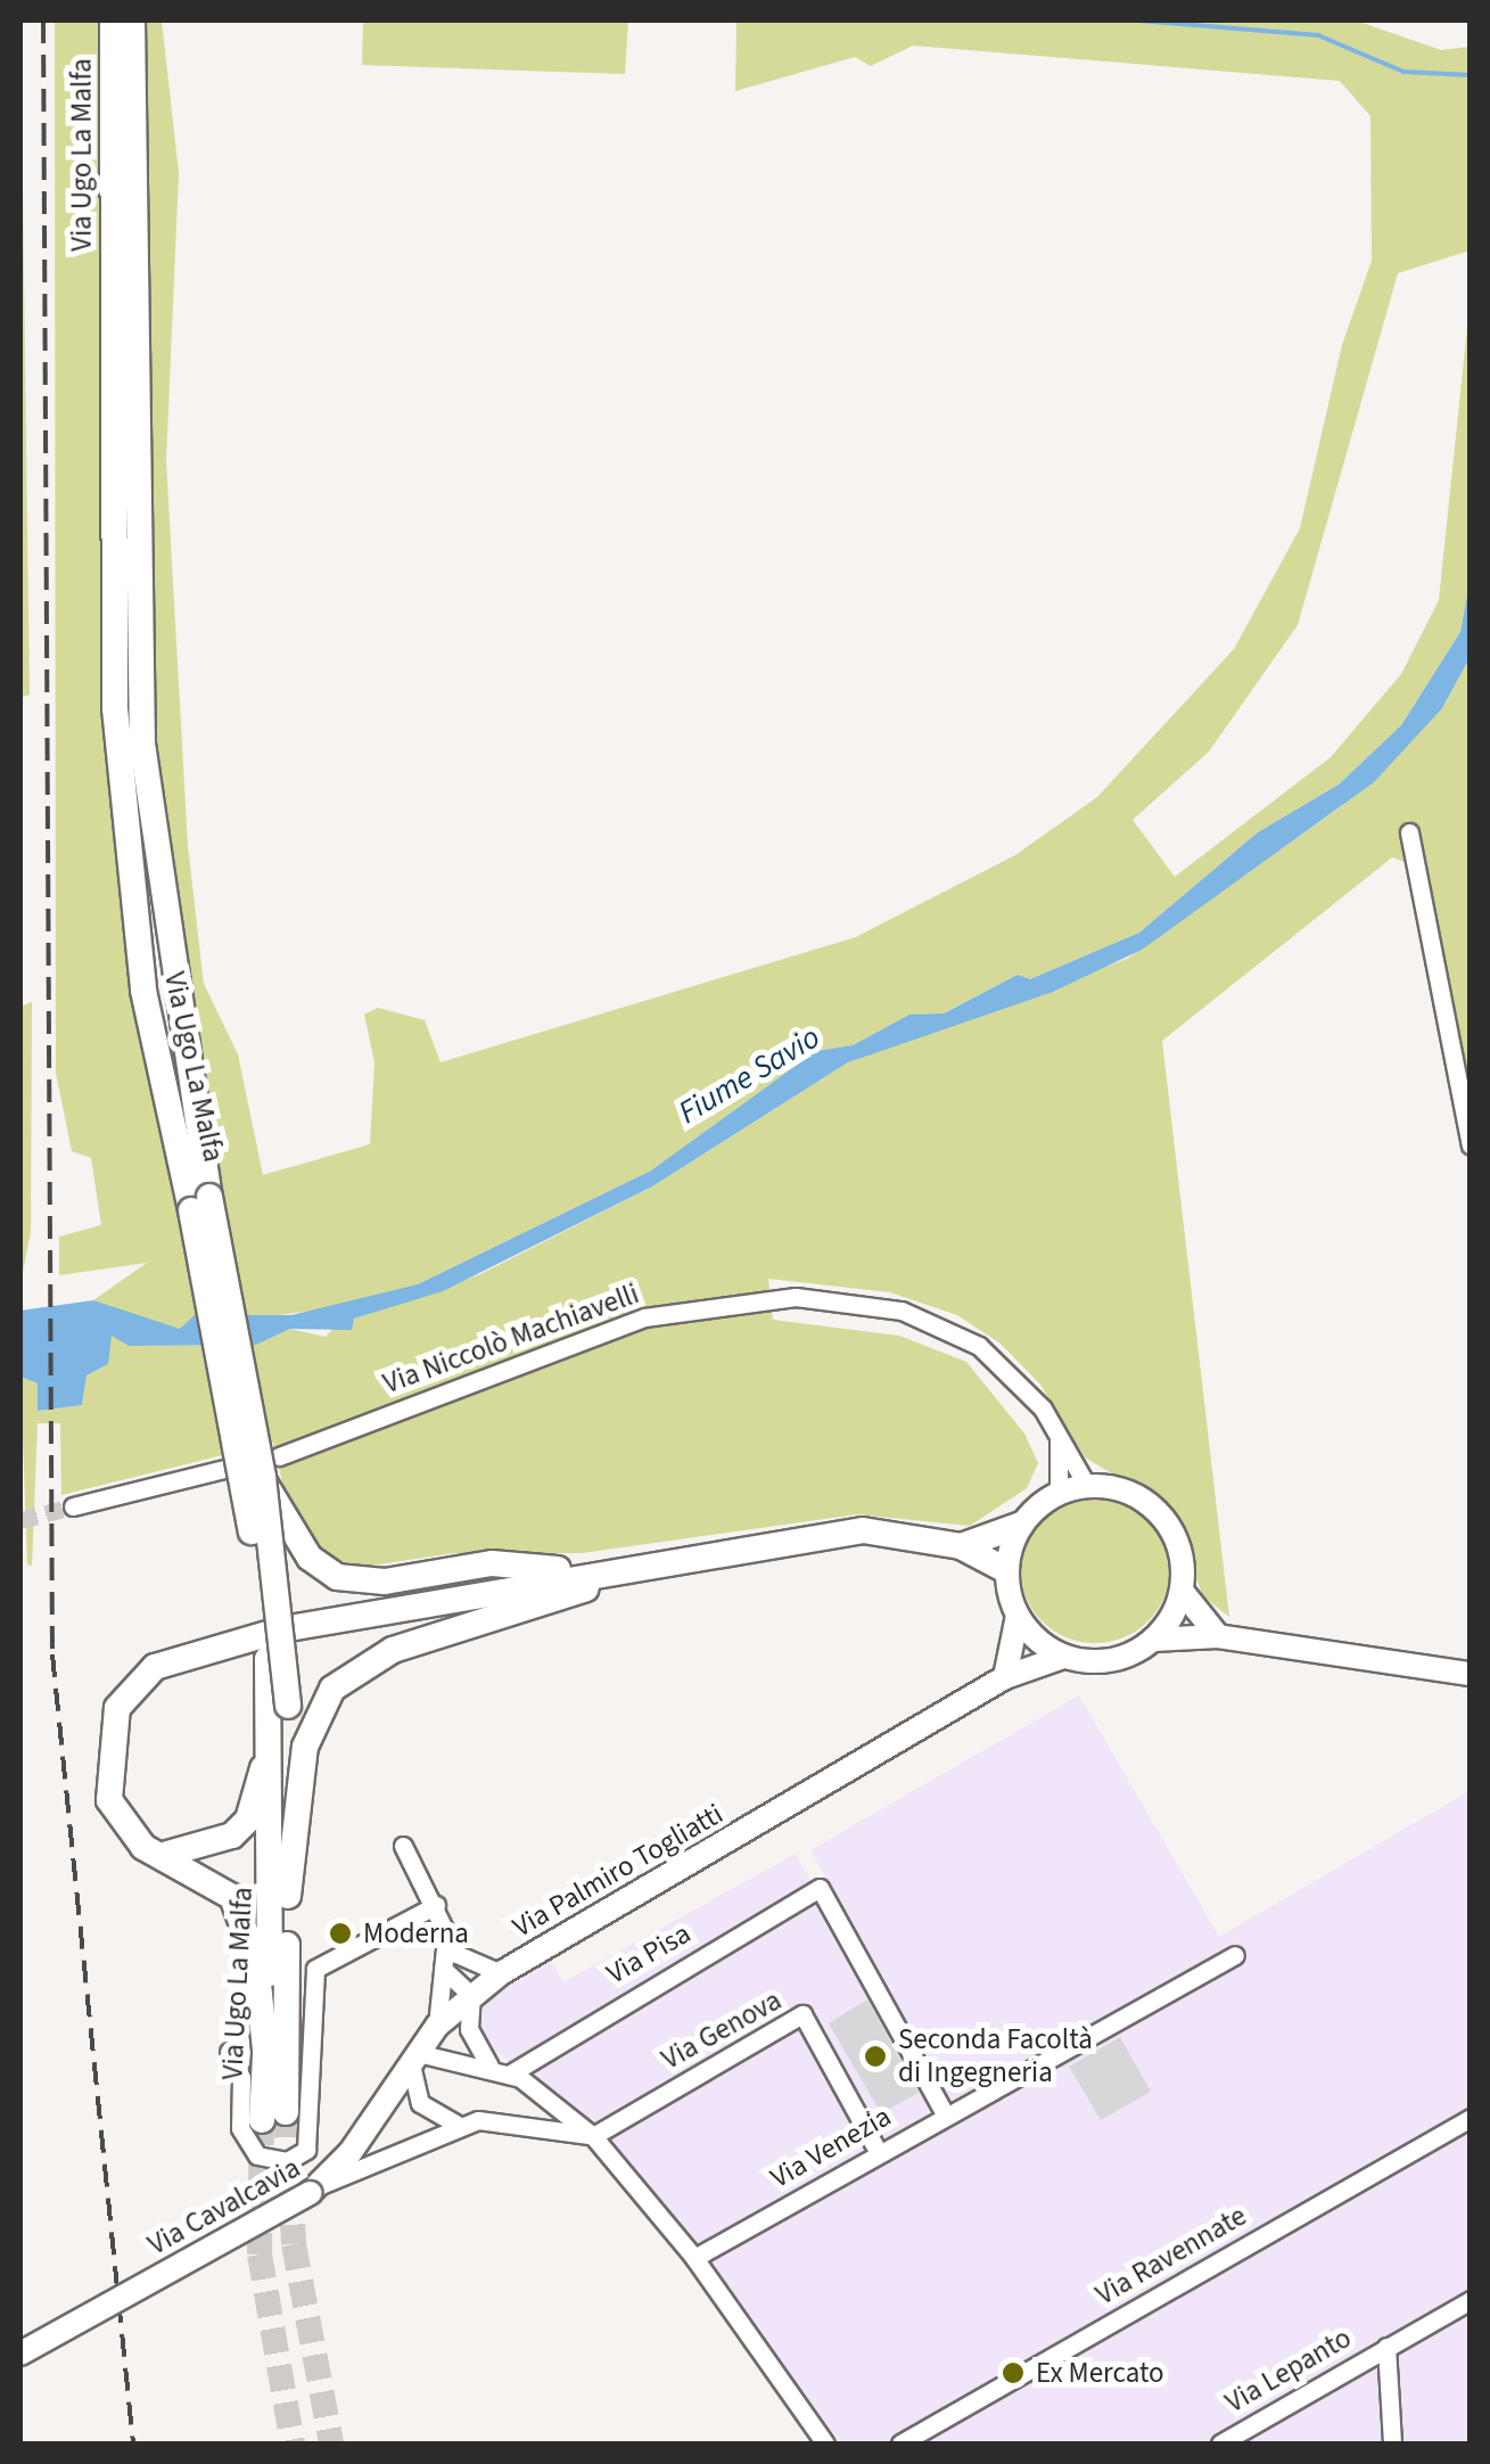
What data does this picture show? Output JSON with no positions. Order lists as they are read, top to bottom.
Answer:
{
  "streets": {
    "highway": ["Via Ugo La Malfa"],
    "main road": ["Via Palmiro Togliatti", "Via Cavalcavia"],
    "street": [
      "Via Niccolò Machiavelli",
      "Via Pisa",
      "Via Genova",
      "Via Venezia",
      "Via Ravennate",
      "Via Lepanto"
    ]
  },
  "crossings": [
    ["Via Niccolò Machiavelli", "Via Palmiro Togliatti"],
    ["Via Palmiro Togliatti", "Via Cavalcavia"],
    ["Via Pisa", "Via Venezia"],
    ["Via Genova", "Via Venezia"],
    ["Via Genova", "Via Cavalcavia"]
  ],
  "water": ["Fiume Savio"],
  "places": ["Moderna", "Seconda Facoltà di Ingegneria", "Ex Mercato"]
}
